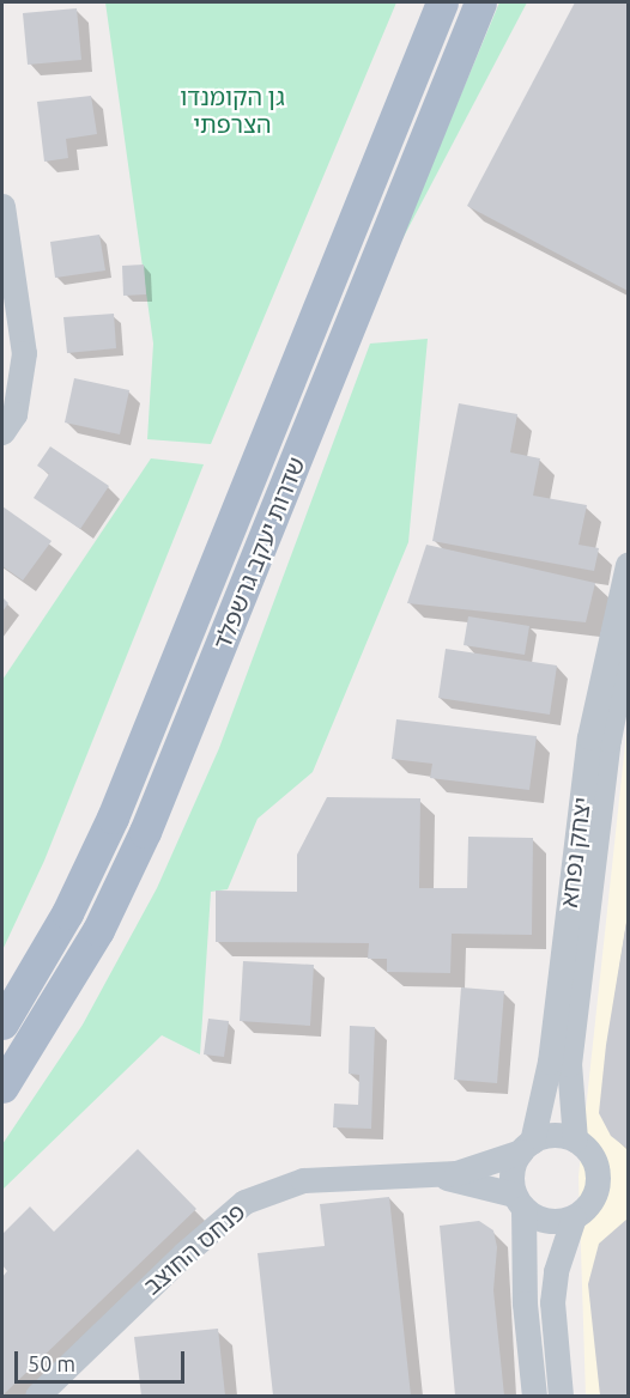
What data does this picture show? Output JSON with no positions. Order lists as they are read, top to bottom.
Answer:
{
  "streets": {
    "main road": ["שדרות יעקב גרשפלד"],
    "street": ["יצחק נפחא", "פנחס החוצב"]
  },
  "crossings": [
    ["יצחק נפחא", "פנחס החוצב"]
  ],
  "parks": ["גן הקומנדו הצרפתי"],
  "scale_bar": "50 m"
}
